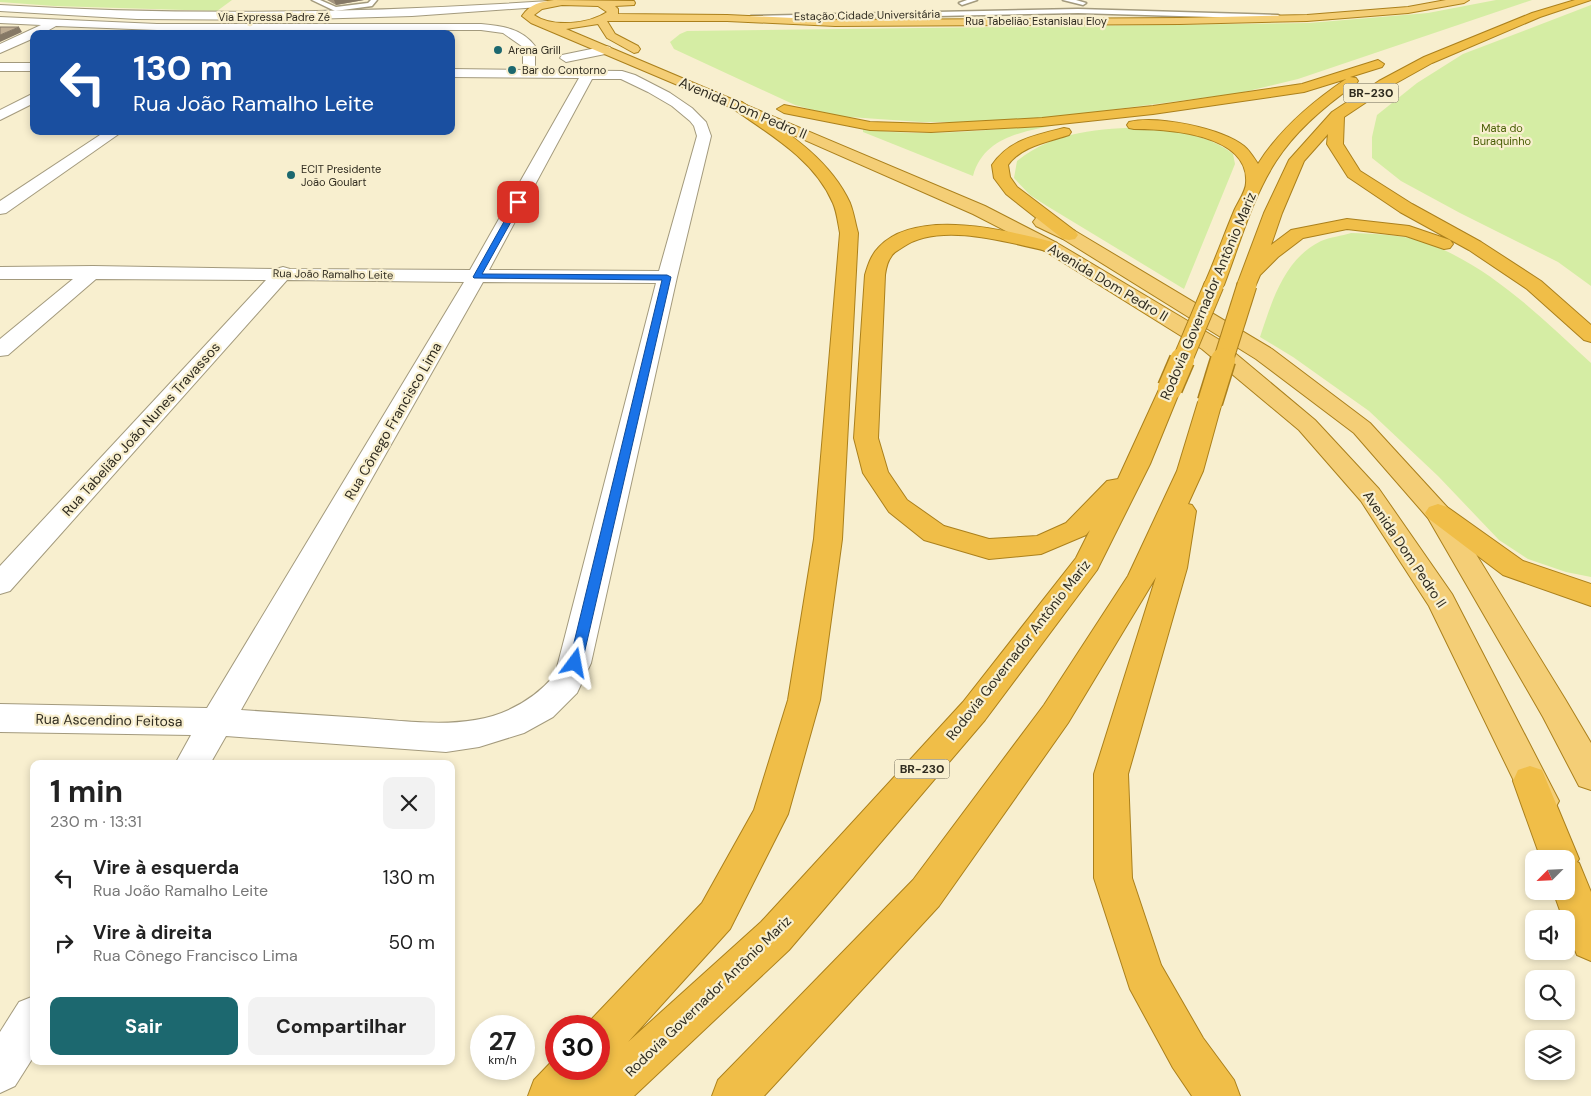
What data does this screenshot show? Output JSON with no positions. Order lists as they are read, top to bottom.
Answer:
{
  "streets": {
    "highway": ["BR-230", "Rodovia Governador Antônio Mariz"],
    "main road": ["Rua Tabelião Estanislau Eloy", "Avenida Dom Pedro II"],
    "street": [
      "Via Expressa Padre Zé",
      "Rua João Ramalho Leite",
      "Rua Cônego Francisco Lima",
      "Rua Tabelião João Nunes Travassos",
      "Rua Ascendino Feitosa"
    ],
    "lane": ["Estação Cidade Universitária"]
  },
  "crossings": [
    ["Estação Cidade Universitária", "Rua Tabelião Estanislau Eloy"],
    ["Via Expressa Padre Zé", "Rua Tabelião Estanislau Eloy"],
    ["Via Expressa Padre Zé", "Avenida Dom Pedro II"],
    ["Rua Tabelião Estanislau Eloy", "Avenida Dom Pedro II"],
    ["Rua João Ramalho Leite", "Rua Cônego Francisco Lima"],
    ["Rua João Ramalho Leite", "Rua Tabelião João Nunes Travassos"],
    ["Rua João Ramalho Leite", "Rua Ascendino Feitosa"],
    ["Rua Cônego Francisco Lima", "Rua Ascendino Feitosa"]
  ],
  "parks": ["Mata do Buraquinho"],
  "places": ["Arena Grill", "Bar do Contorno", "ECIT Presidente João Goulart"],
  "north": "bottom left",
  "page": {
    "turn": ["130 m", "Rua João Ramalho Leite"],
    "heading": ["1 min", "230 m · 13:31"],
    "list": [
      {
        "name": "Vire à esquerda",
        "note": "Rua João Ramalho Leite",
        "value": "130 m"
      },
      {
        "name": "Vire à direita",
        "note": "Rua Cônego Francisco Lima",
        "value": "50 m"
      }
    ],
    "buttons": ["Sair", "Compartilhar"],
    "speed": "27 km/h",
    "limit": "30"
  }
}
